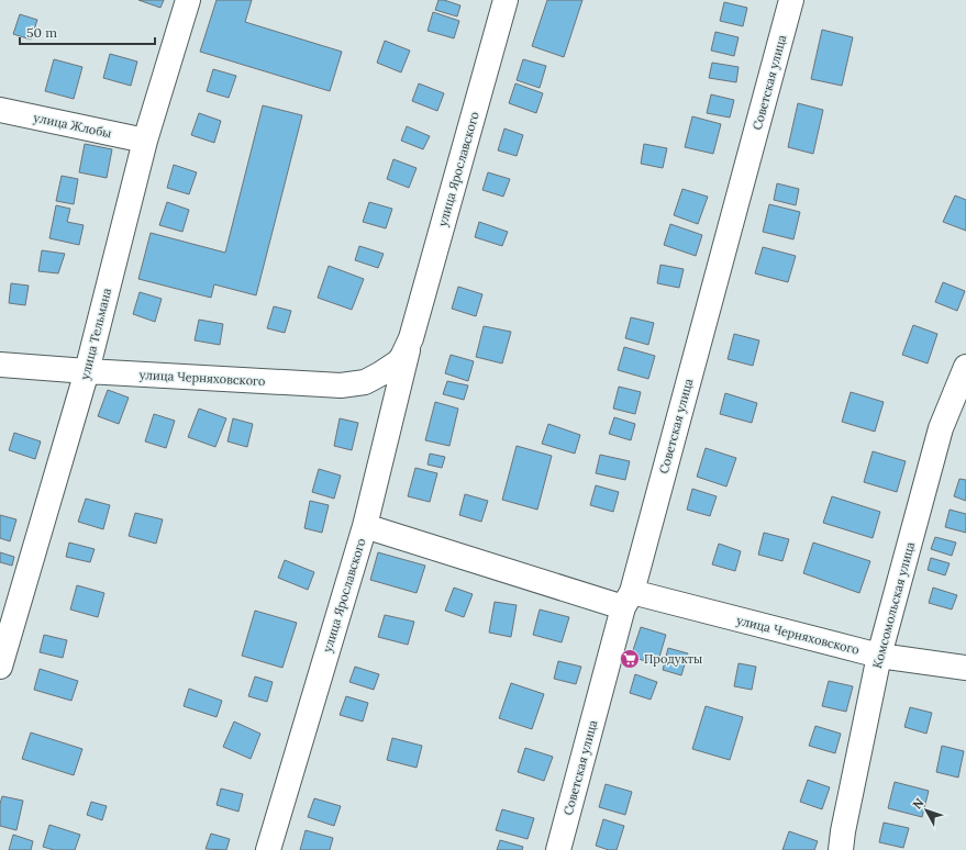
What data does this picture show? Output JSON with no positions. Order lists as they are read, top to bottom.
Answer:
{
  "streets": {
    "street": [
      "Советская улица",
      "улица Жлобы",
      "улица Ярославского",
      "улица Тельмана",
      "улица Черняховского",
      "Комсомольская улица"
    ]
  },
  "crossings": [
    ["Советская улица", "улица Черняховского"],
    ["улица Жлобы", "улица Тельмана"],
    ["улица Ярославского", "улица Черняховского"],
    ["улица Тельмана", "улица Черняховского"],
    ["улица Черняховского", "Комсомольская улица"]
  ],
  "places": {
    "supermarket": ["Продукты"]
  },
  "scale_bar": "50 m",
  "north": "top left"
}
